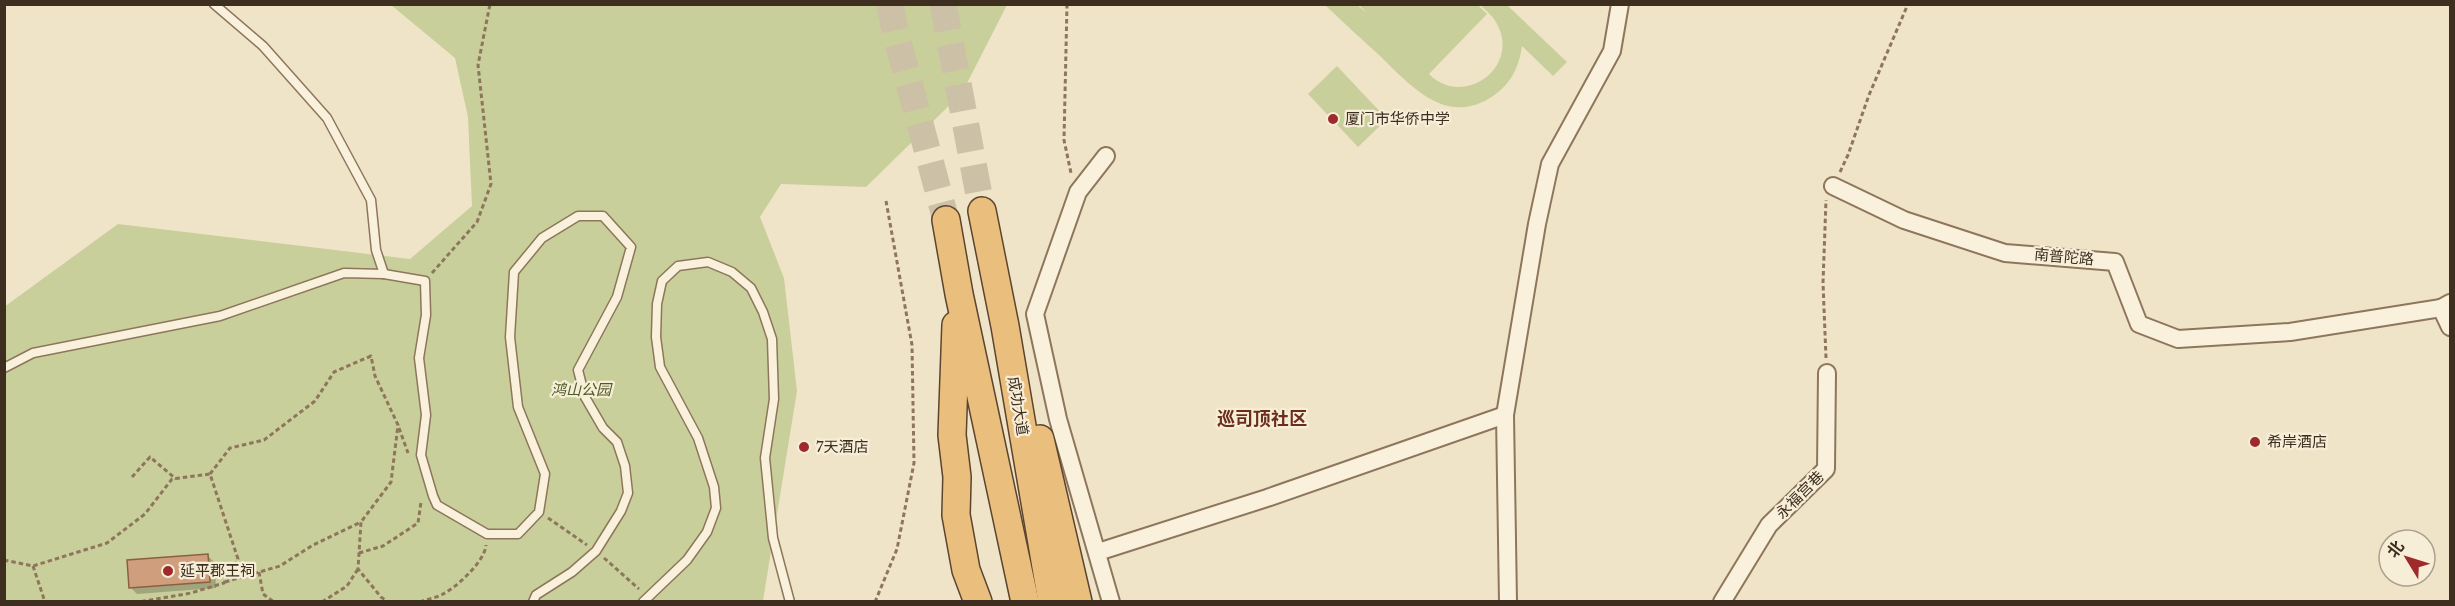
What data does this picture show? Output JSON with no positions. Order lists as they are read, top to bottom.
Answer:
{
  "streets": {
    "highway": ["成功大道"],
    "street": ["南普陀路", "永福宫巷"]
  },
  "districts": ["巡司顶社区"],
  "parks": ["鸿山公园"],
  "places": [
    "厦门市华侨中学",
    "希岸酒店",
    "7天酒店",
    "延平郡王祠"
  ],
  "north": "top left"
}
